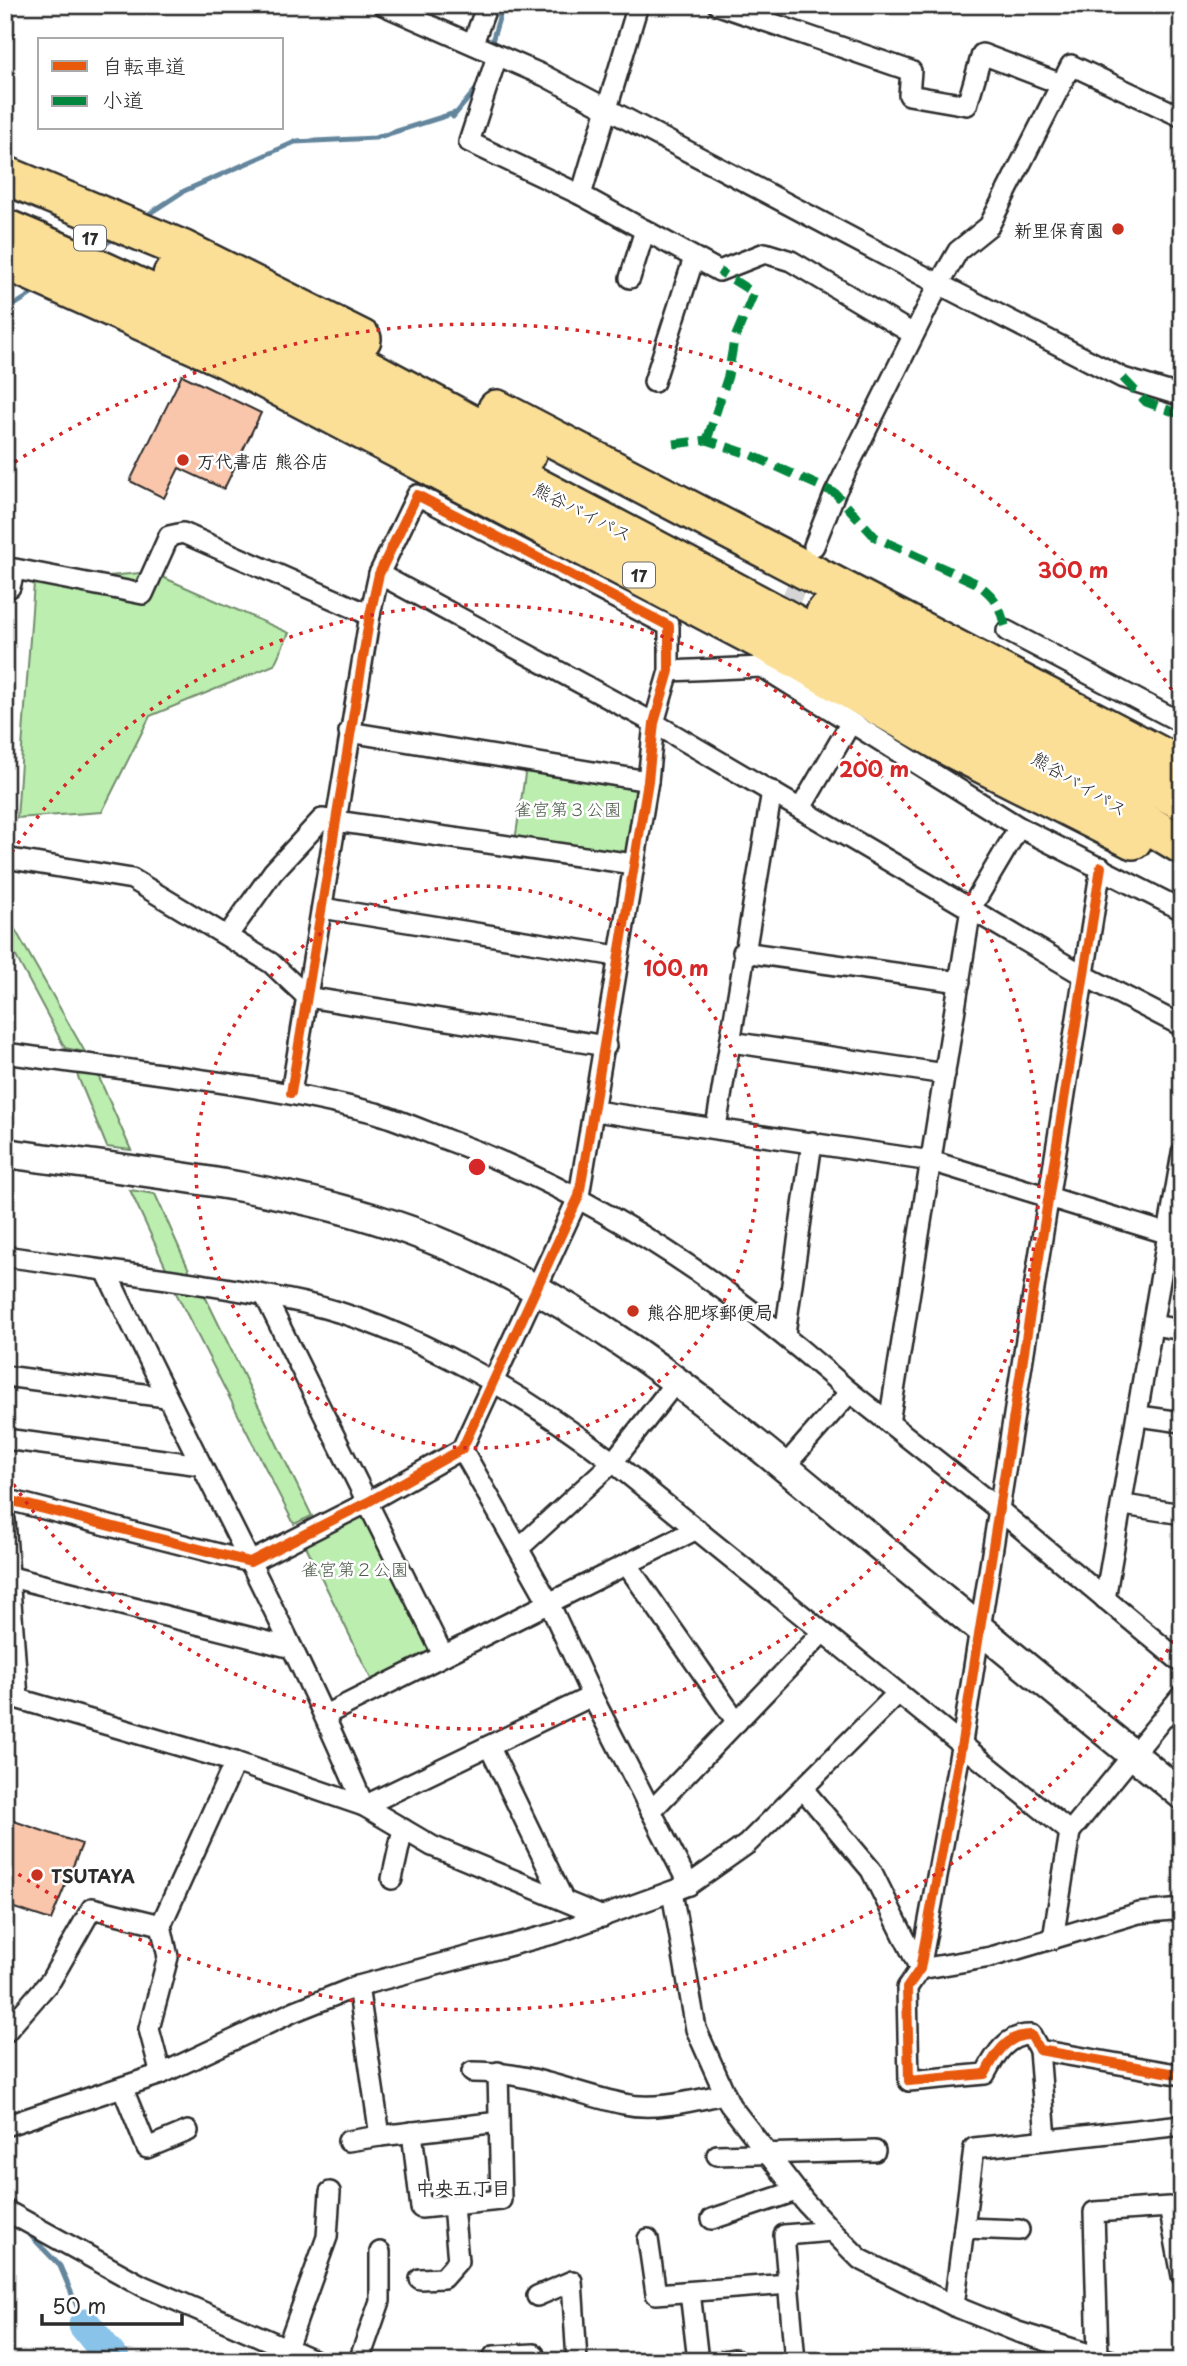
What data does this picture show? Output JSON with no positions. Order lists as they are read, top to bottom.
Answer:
{
  "streets": {
    "highway": ["17", "熊谷バイパス"]
  },
  "crossings": [
    ["17", "熊谷バイパス"]
  ],
  "districts": ["中央五丁目"],
  "parks": ["雀宮第３公園", "雀宮第２公園"],
  "places": [
    "新里保育園",
    "万代書店 熊谷店",
    "熊谷肥塚郵便局",
    "TSUTAYA"
  ],
  "legend": ["自転車道", "小道"],
  "scale_bar": "50 m",
  "rings": ["300 m", "200 m", "100 m"]
}
